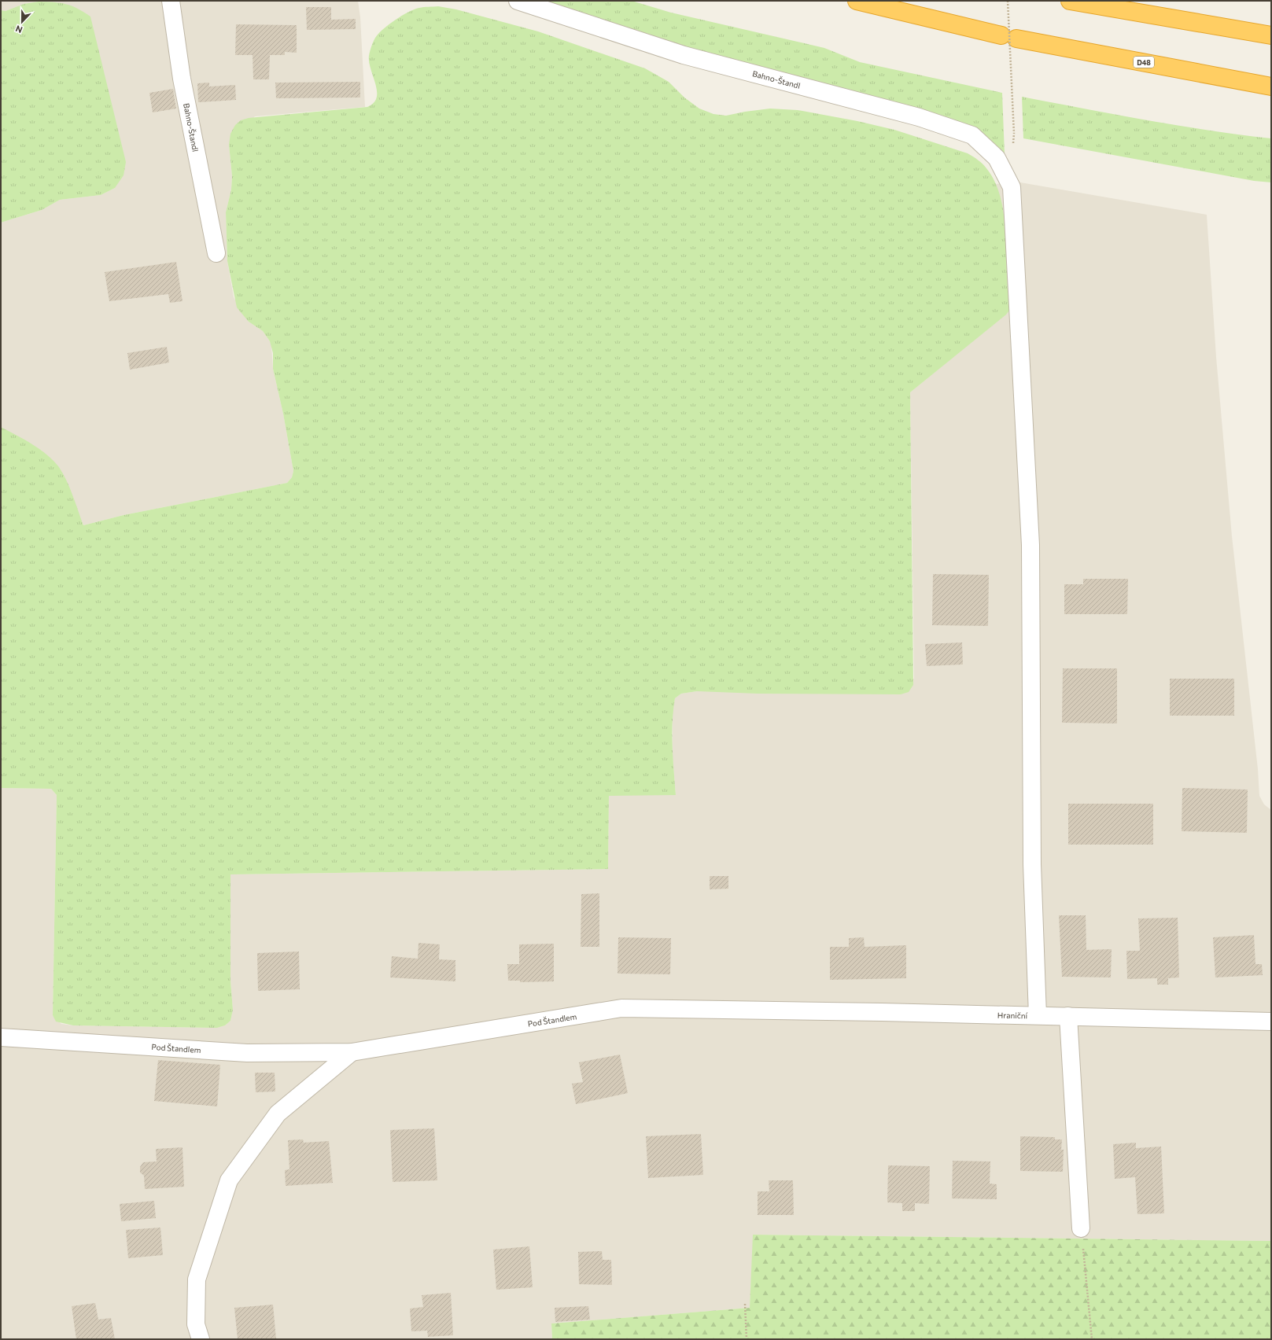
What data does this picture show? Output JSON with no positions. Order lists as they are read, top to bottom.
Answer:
{
  "streets": {
    "highway": ["D48"],
    "street": ["Bahno-Štandl", "Hraniční", "Pod Štandlem"]
  },
  "crossings": [
    ["Bahno-Štandl", "Hraniční"],
    ["Hraniční", "Pod Štandlem"]
  ],
  "north": "bottom"
}
